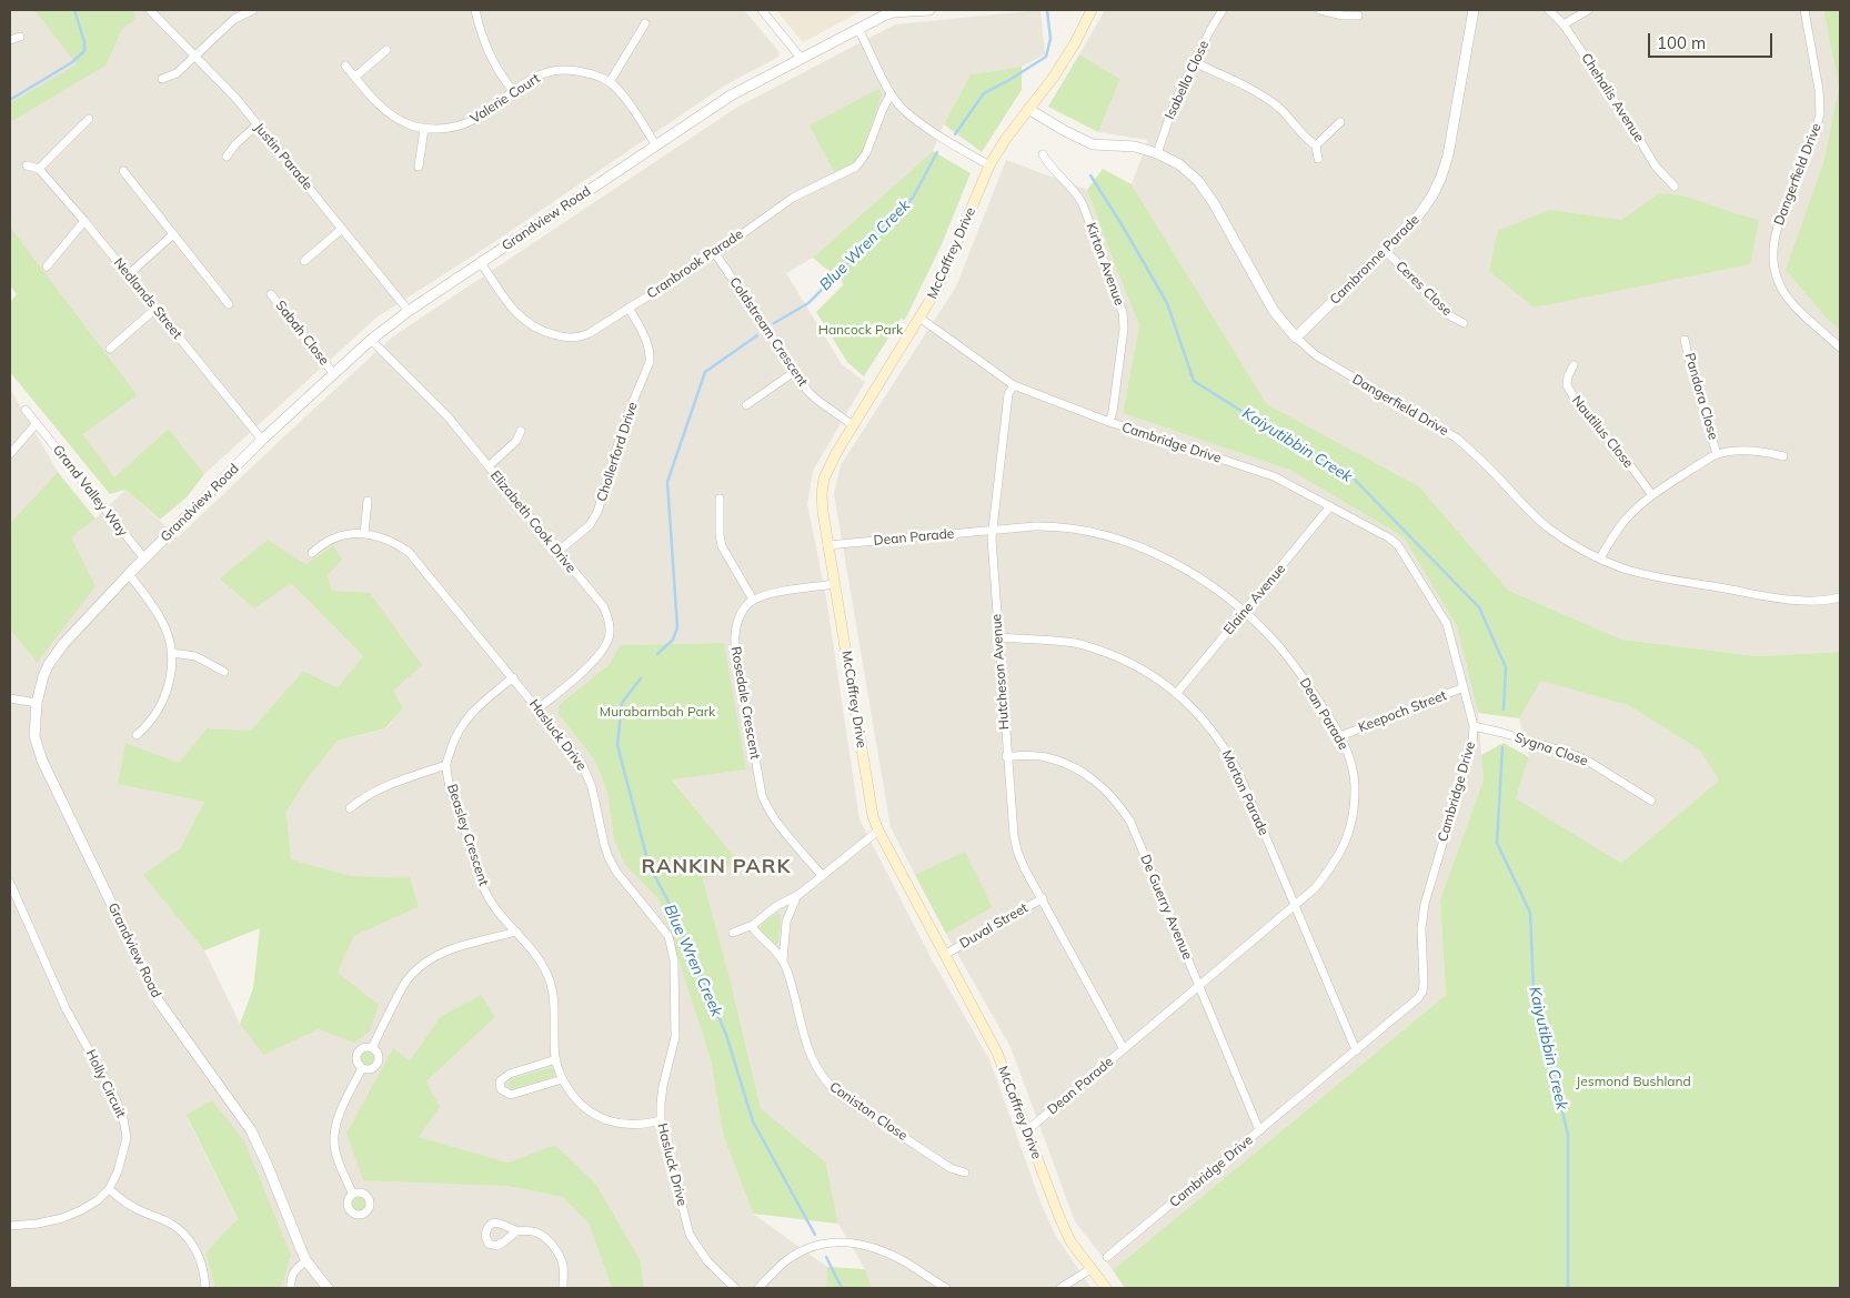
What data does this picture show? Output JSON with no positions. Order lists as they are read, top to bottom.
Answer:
{
  "streets": {
    "main road": ["McCaffrey Drive"],
    "street": [
      "Isabella Close",
      "Chehalis Avenue",
      "Valerie Court",
      "Justin Parade",
      "Dangerfield Drive",
      "Grandview Road",
      "Cambronne Parade",
      "Cranbrook Parade",
      "Kirton Avenue",
      "Ceres Close",
      "Nedlands Street",
      "Coldstream Crescent",
      "Sabah Close",
      "Pandora Close",
      "Nautilus Close",
      "Cambridge Drive",
      "Chollerford Drive",
      "Grand Valley Way",
      "Elizabeth Cook Drive",
      "Dean Parade",
      "Elaine Avenue",
      "Hutcheson Avenue",
      "Rosedale Crescent",
      "Keepoch Street",
      "Hasluck Drive",
      "Sygna Close",
      "Morton Parade",
      "Beasley Crescent",
      "De Guerry Avenue",
      "Duval Street",
      "Holly Circuit",
      "Coniston Close"
    ]
  },
  "crossings": [
    ["Isabella Close", "Dangerfield Drive"],
    ["Valerie Court", "Grandview Road"],
    ["Justin Parade", "Grandview Road"],
    ["Dangerfield Drive", "McCaffrey Drive"],
    ["Dangerfield Drive", "Cambronne Parade"],
    ["Grandview Road", "Cranbrook Parade"],
    ["Grandview Road", "Nedlands Street"],
    ["Grandview Road", "Sabah Close"],
    ["Grandview Road", "Grand Valley Way"],
    ["Grandview Road", "Elizabeth Cook Drive"],
    ["McCaffrey Drive", "Coldstream Crescent"],
    ["McCaffrey Drive", "Dean Parade"],
    ["McCaffrey Drive", "Duval Street"],
    ["McCaffrey Drive", "Coniston Close"],
    ["Cambronne Parade", "Ceres Close"],
    ["Cranbrook Parade", "Coldstream Crescent"],
    ["Cranbrook Parade", "Chollerford Drive"],
    ["Kirton Avenue", "Cambridge Drive"],
    ["Cambridge Drive", "Elaine Avenue"],
    ["Cambridge Drive", "Hutcheson Avenue"],
    ["Cambridge Drive", "Keepoch Street"],
    ["Cambridge Drive", "Sygna Close"],
    ["Cambridge Drive", "Morton Parade"],
    ["Cambridge Drive", "De Guerry Avenue"],
    ["Chollerford Drive", "Elizabeth Cook Drive"],
    ["Elizabeth Cook Drive", "Hasluck Drive"],
    ["Dean Parade", "Elaine Avenue"],
    ["Dean Parade", "Hutcheson Avenue"],
    ["Dean Parade", "Keepoch Street"],
    ["Dean Parade", "Morton Parade"],
    ["Dean Parade", "De Guerry Avenue"],
    ["Elaine Avenue", "Morton Parade"],
    ["Hutcheson Avenue", "Morton Parade"],
    ["Hutcheson Avenue", "De Guerry Avenue"],
    ["Hutcheson Avenue", "Duval Street"],
    ["Rosedale Crescent", "Coniston Close"],
    ["Hasluck Drive", "Beasley Crescent"]
  ],
  "districts": ["RANKIN PARK"],
  "water": ["Blue Wren Creek", "Kaiyutibbin Creek"],
  "parks": ["Hancock Park", "Murabarnbah Park", "Jesmond Bushland"],
  "scale_bar": "100 m"
}
